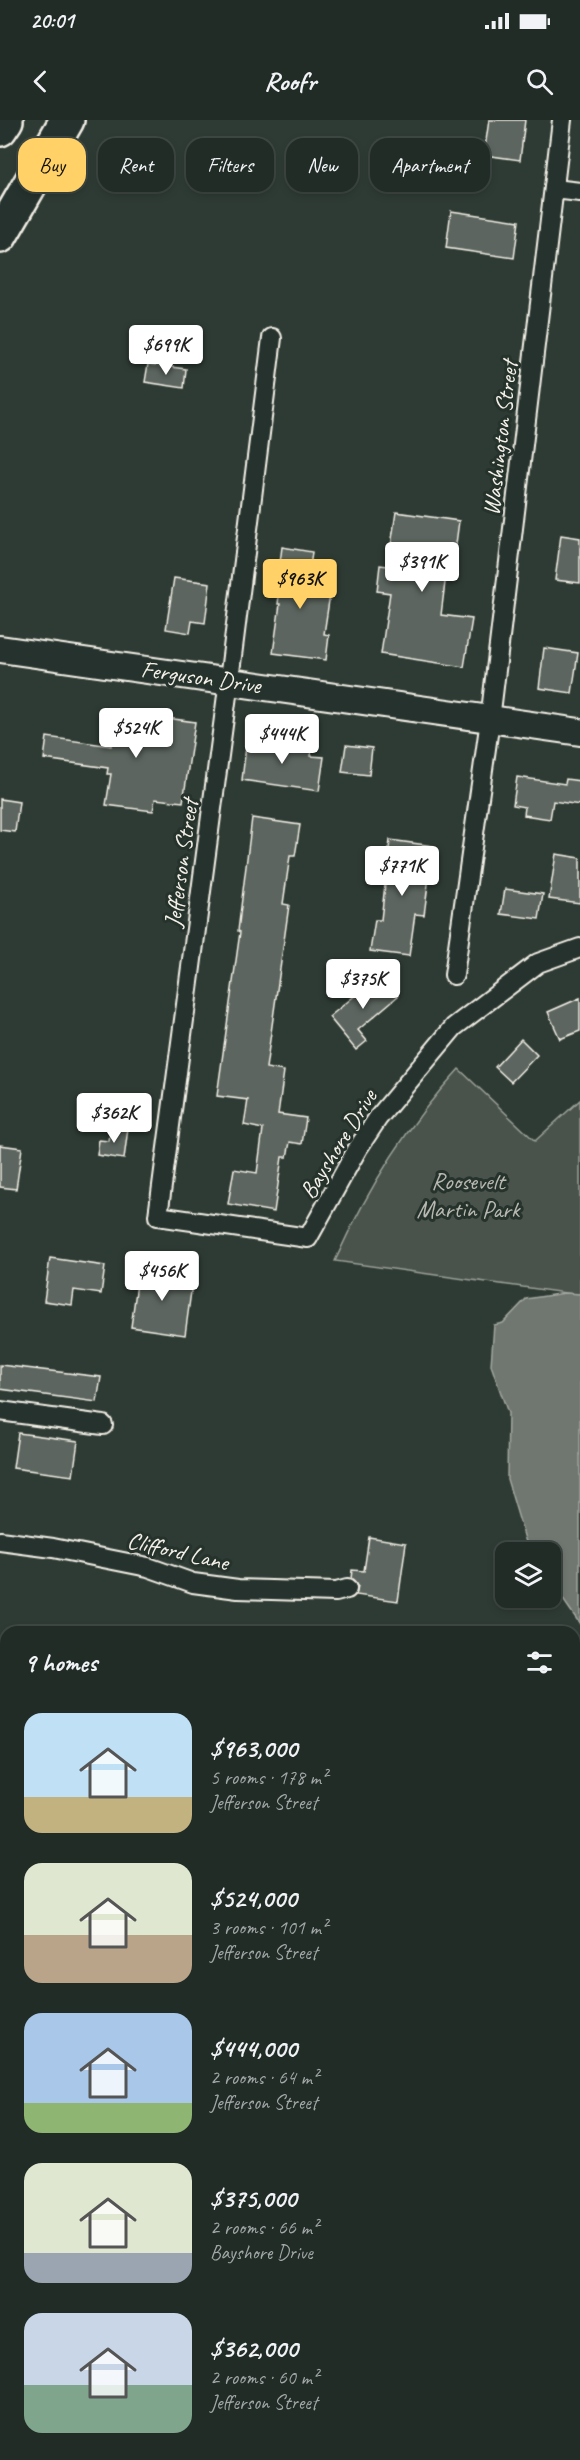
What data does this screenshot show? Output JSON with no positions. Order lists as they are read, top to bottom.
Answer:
{
  "streets": {
    "street": [
      "Washington Street",
      "Ferguson Drive",
      "Jefferson Street",
      "Bayshore Drive",
      "Clifford Lane"
    ]
  },
  "crossings": [
    ["Washington Street", "Ferguson Drive"],
    ["Ferguson Drive", "Jefferson Street"],
    ["Jefferson Street", "Bayshore Drive"]
  ],
  "parks": ["Roosevelt Martin Park"],
  "page": {
    "status": "20:01",
    "header": "Roofr",
    "chip": [
      "Buy",
      "Rent",
      "Filters",
      "New",
      "Apartment"
    ],
    "price": [
      "$699K",
      "$391K",
      "$963K",
      "$524K",
      "$444K",
      "$771K",
      "$375K",
      "$362K",
      "$456K"
    ],
    "heading": "9 homes",
    "list": [
      {
        "name": "$963,000",
        "note": "5 rooms · 178 m² · Jefferson Street"
      },
      {
        "name": "$524,000",
        "note": "3 rooms · 101 m² · Jefferson Street"
      },
      {
        "name": "$444,000",
        "note": "2 rooms · 64 m² · Jefferson Street"
      },
      {
        "name": "$375,000",
        "note": "2 rooms · 66 m² · Bayshore Drive"
      },
      {
        "name": "$362,000",
        "note": "2 rooms · 60 m² · Jefferson Street"
      }
    ]
  }
}
